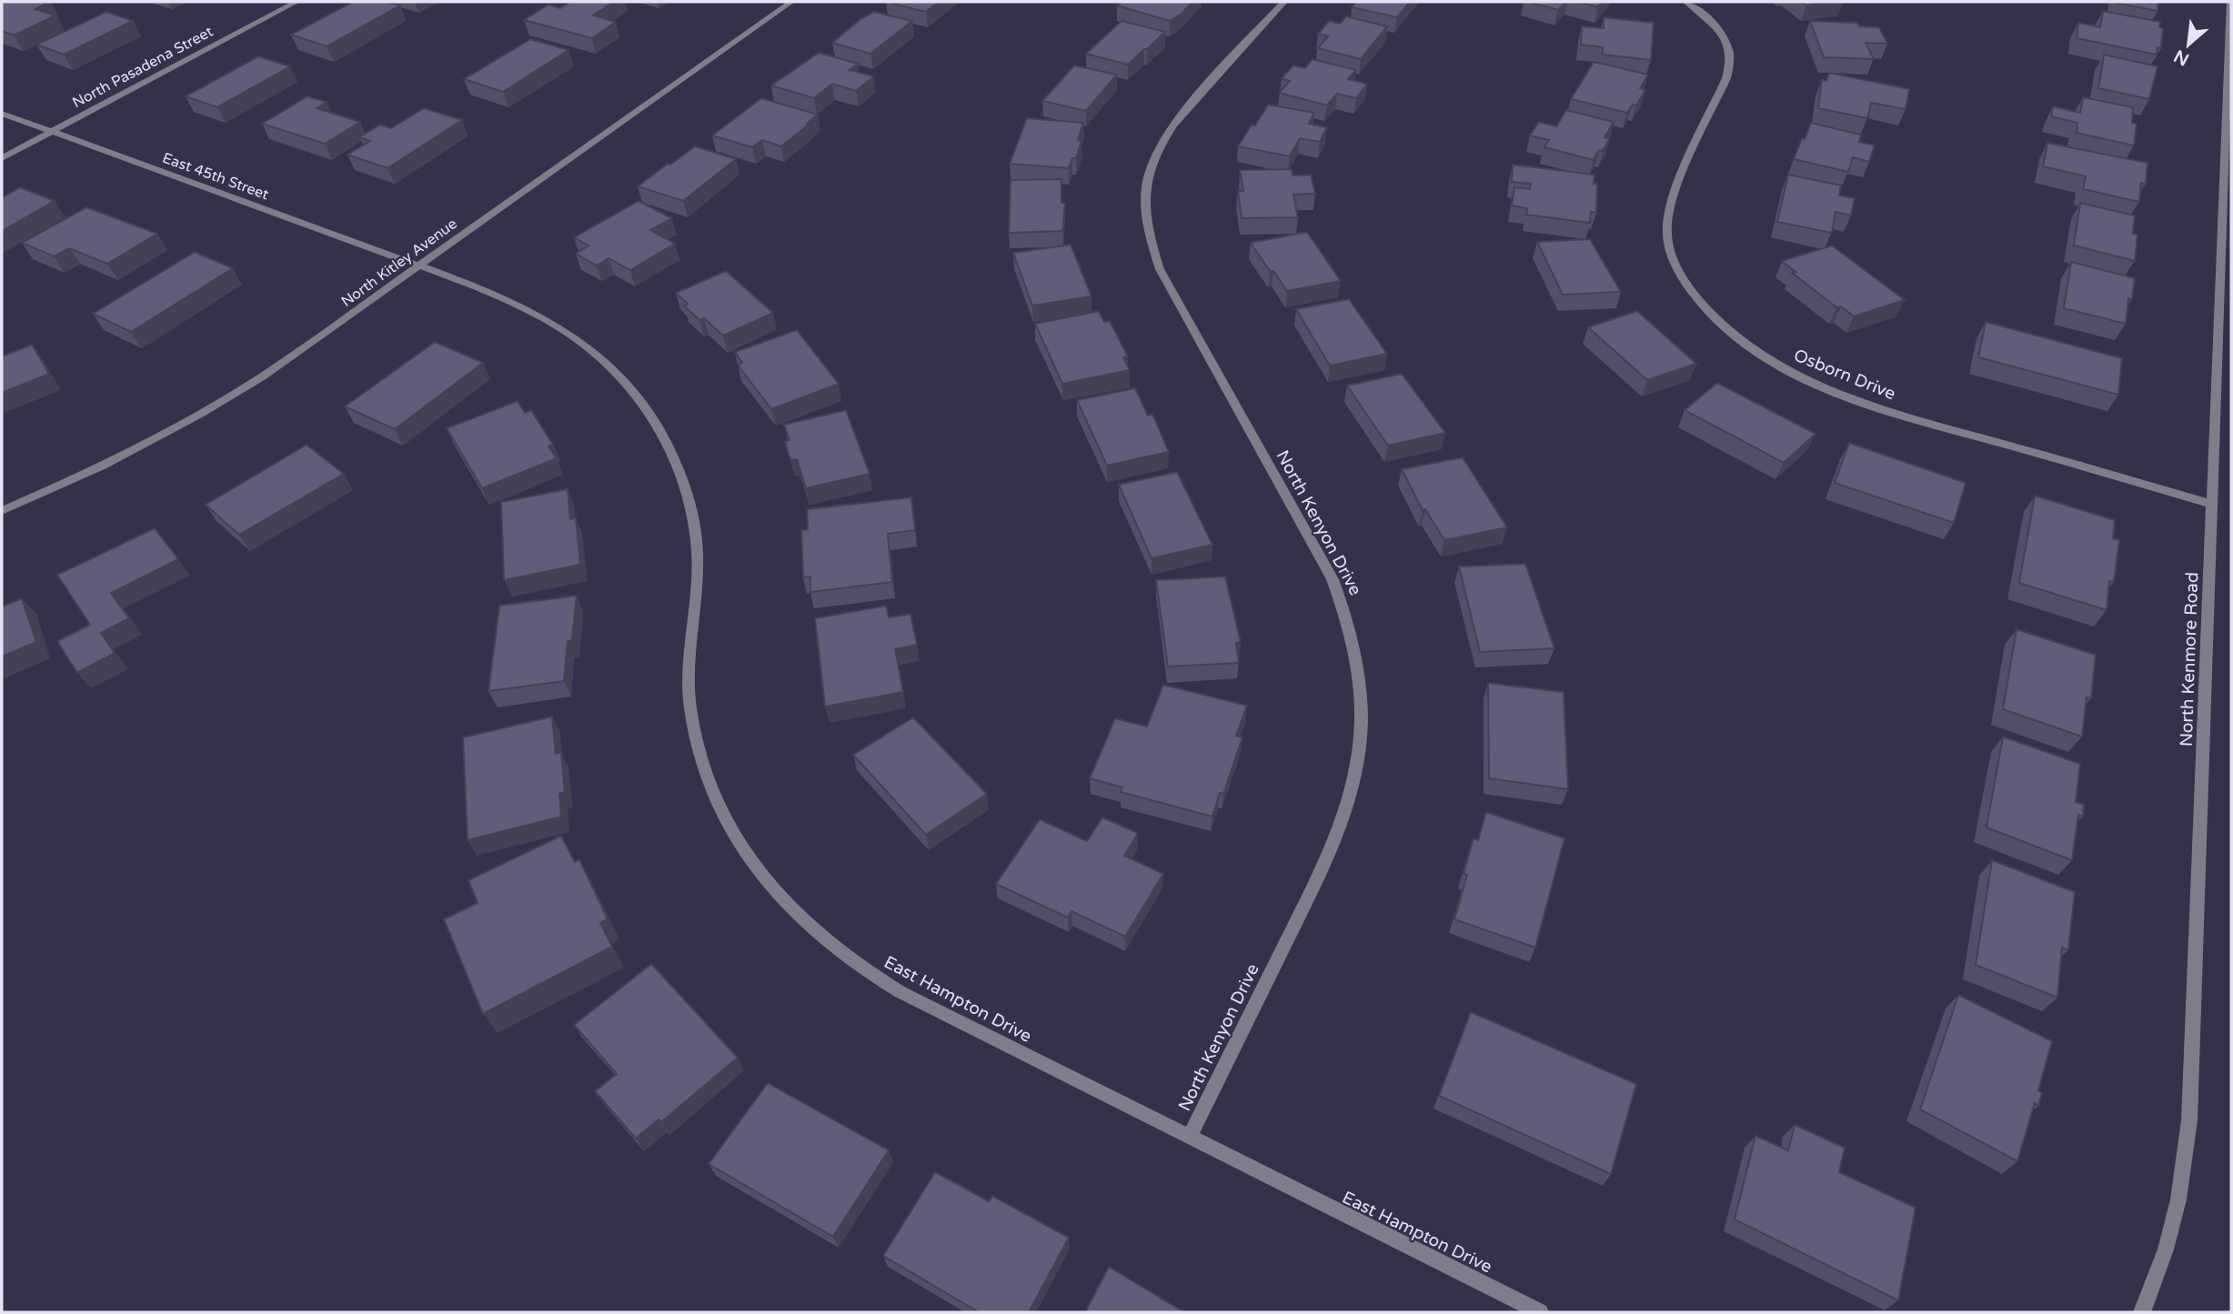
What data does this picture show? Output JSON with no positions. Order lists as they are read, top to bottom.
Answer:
{
  "streets": {
    "street": [
      "North Pasadena Street",
      "East 45th Street",
      "North Kitley Avenue",
      "Osborn Drive",
      "North Kenyon Drive",
      "North Kenmore Road",
      "East Hampton Drive"
    ]
  },
  "crossings": [
    ["North Pasadena Street", "East 45th Street"],
    ["East 45th Street", "North Kitley Avenue"],
    ["East 45th Street", "East Hampton Drive"],
    ["North Kitley Avenue", "East Hampton Drive"],
    ["Osborn Drive", "North Kenmore Road"],
    ["North Kenyon Drive", "East Hampton Drive"]
  ],
  "north": "bottom left"
}
